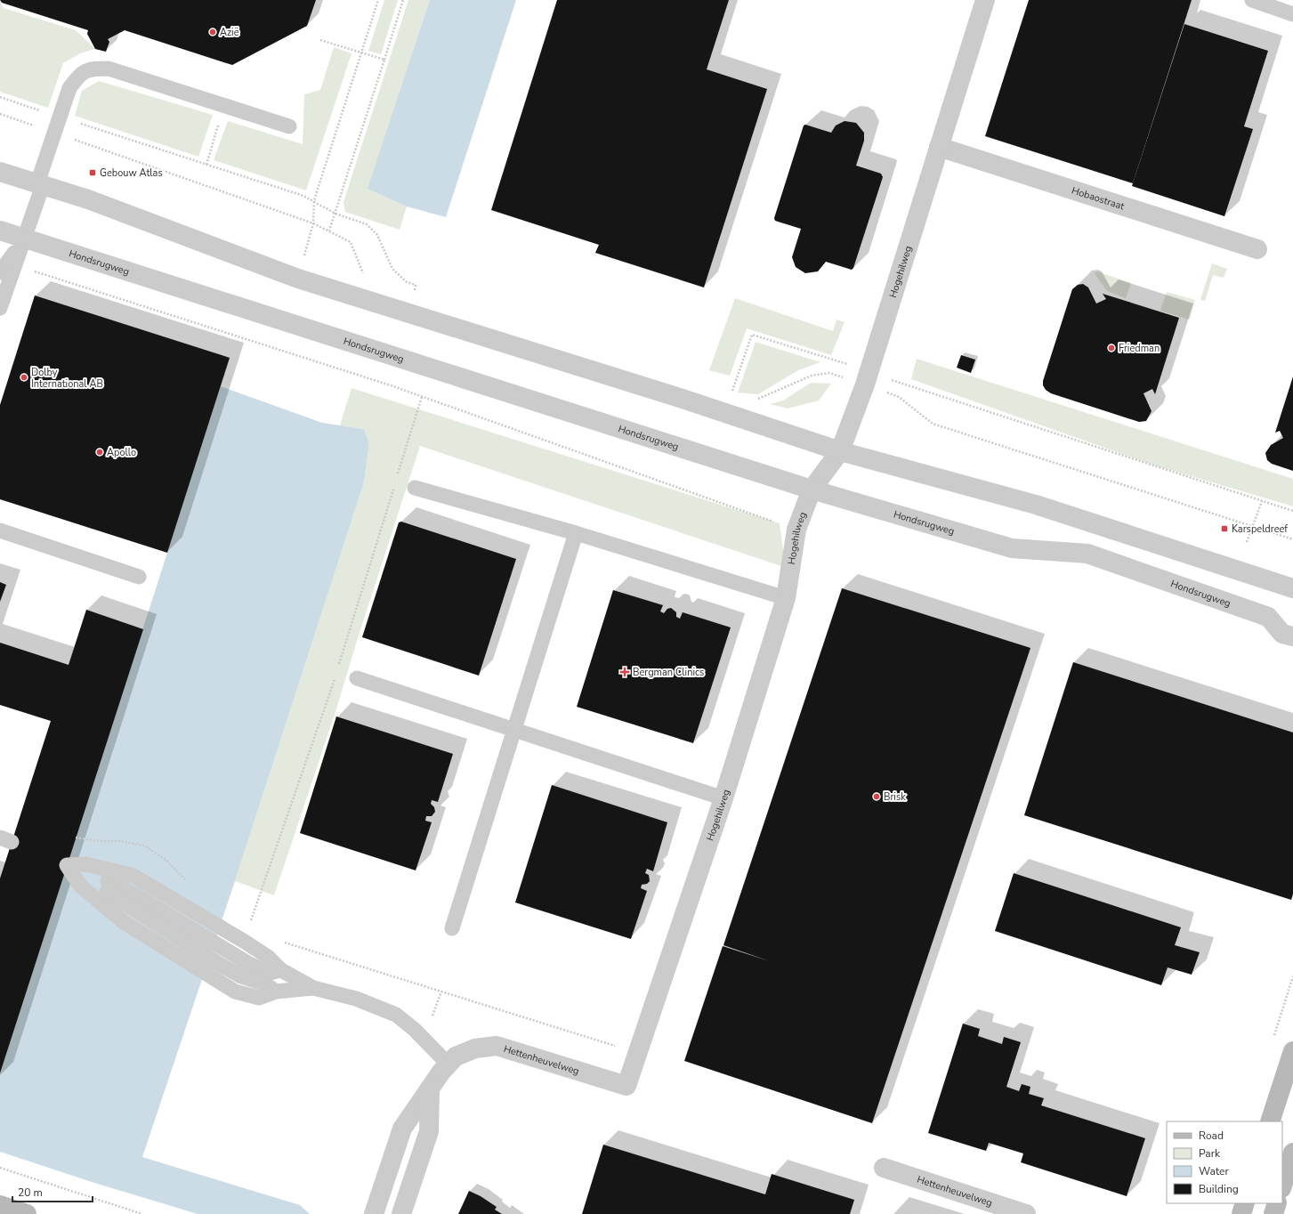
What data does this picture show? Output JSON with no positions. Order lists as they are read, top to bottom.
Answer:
{
  "streets": {
    "street": [
      "Hobaostraat",
      "Hondsrugweg",
      "Hogehilweg",
      "Hettenheuvelweg"
    ]
  },
  "crossings": [
    ["Hobaostraat", "Hogehilweg"],
    ["Hondsrugweg", "Hogehilweg"],
    ["Hogehilweg", "Hettenheuvelweg"]
  ],
  "places": {
    "other": [
      "Azië",
      "Friedman",
      "Dolby International AB",
      "Apollo",
      "Brisk"
    ],
    "transit": ["Gebouw Atlas", "Karspeldreef"],
    "health": ["Bergman Clinics"]
  },
  "legend": [
    "Road",
    "Park",
    "Water",
    "Building"
  ],
  "scale_bar": "20 m"
}
